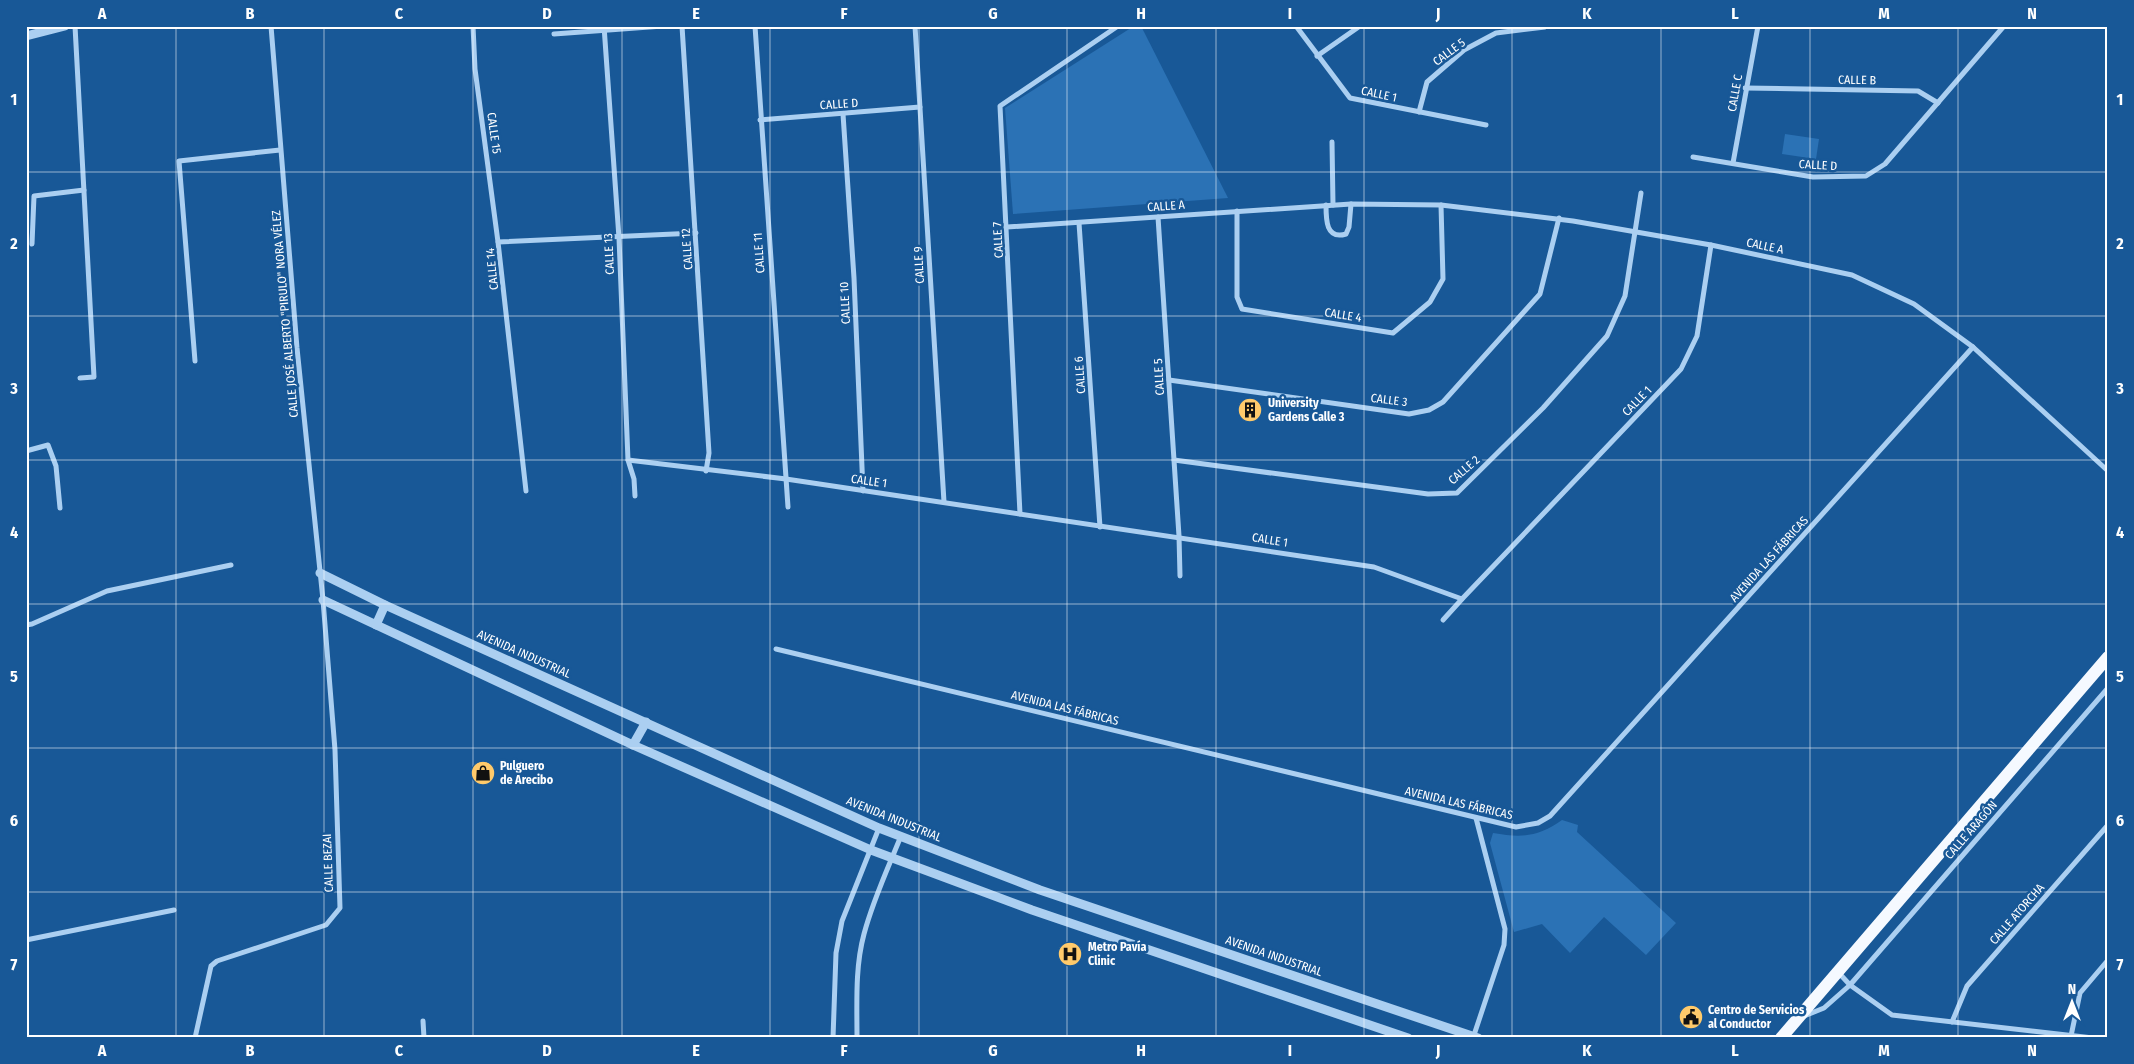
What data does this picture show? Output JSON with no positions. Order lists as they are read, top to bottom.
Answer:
{
  "streets": {
    "street": [
      "CALLE 5",
      "CALLE B",
      "CALLE C",
      "CALLE 1",
      "CALLE D",
      "CALLE 15",
      "CALLE A",
      "CALLE 7",
      "CALLE 12",
      "CALLE 11",
      "CALLE 13",
      "CALLE 9",
      "CALLE 14",
      "CALLE 10",
      "CALLE JOSÉ ALBERTO \"PIRULO\" NORA VÉLEZ",
      "CALLE 4",
      "CALLE 6",
      "CALLE 3",
      "CALLE 2",
      "AVENIDA LAS FÁBRICAS",
      "AVENIDA INDUSTRIAL",
      "CALLE ARAGÓN",
      "CALLE BEZAI",
      "CALLE ATORCHA"
    ]
  },
  "crossings": [
    ["CALLE 5", "CALLE 1"],
    ["CALLE 5", "CALLE A"],
    ["CALLE 5", "CALLE 3"],
    ["CALLE 5", "CALLE 2"],
    ["CALLE B", "CALLE C"],
    ["CALLE B", "CALLE D"],
    ["CALLE C", "CALLE D"],
    ["CALLE 1", "CALLE A"],
    ["CALLE 1", "CALLE 7"],
    ["CALLE 1", "CALLE 12"],
    ["CALLE 1", "CALLE 11"],
    ["CALLE 1", "CALLE 13"],
    ["CALLE 1", "CALLE 9"],
    ["CALLE 1", "CALLE 10"],
    ["CALLE 1", "CALLE 6"],
    ["CALLE D", "CALLE 11"],
    ["CALLE D", "CALLE 9"],
    ["CALLE D", "CALLE 10"],
    ["CALLE 15", "CALLE 14"],
    ["CALLE A", "CALLE 7"],
    ["CALLE A", "CALLE 4"],
    ["CALLE A", "CALLE 6"],
    ["CALLE A", "CALLE 3"],
    ["CALLE A", "CALLE 2"],
    ["CALLE A", "AVENIDA LAS FÁBRICAS"],
    ["CALLE 12", "CALLE 14"],
    ["CALLE 13", "CALLE 14"],
    ["CALLE JOSÉ ALBERTO \"PIRULO\" NORA VÉLEZ", "AVENIDA INDUSTRIAL"],
    ["CALLE JOSÉ ALBERTO \"PIRULO\" NORA VÉLEZ", "CALLE BEZAI"]
  ],
  "places": {
    "building": ["University Gardens Calle 3"],
    "shop": ["Pulguero de Arecibo"],
    "hospital": ["Metro Pavía Clinic"],
    "public building": ["Centro de Servicios al Conductor"]
  },
  "north": "top",
  "grid": {
    "columns": [
      "A",
      "B",
      "C",
      "D",
      "E",
      "F",
      "G",
      "H",
      "I",
      "J",
      "K",
      "L",
      "M",
      "N"
    ],
    "rows": [
      "1",
      "2",
      "3",
      "4",
      "5",
      "6",
      "7"
    ]
  }
}
